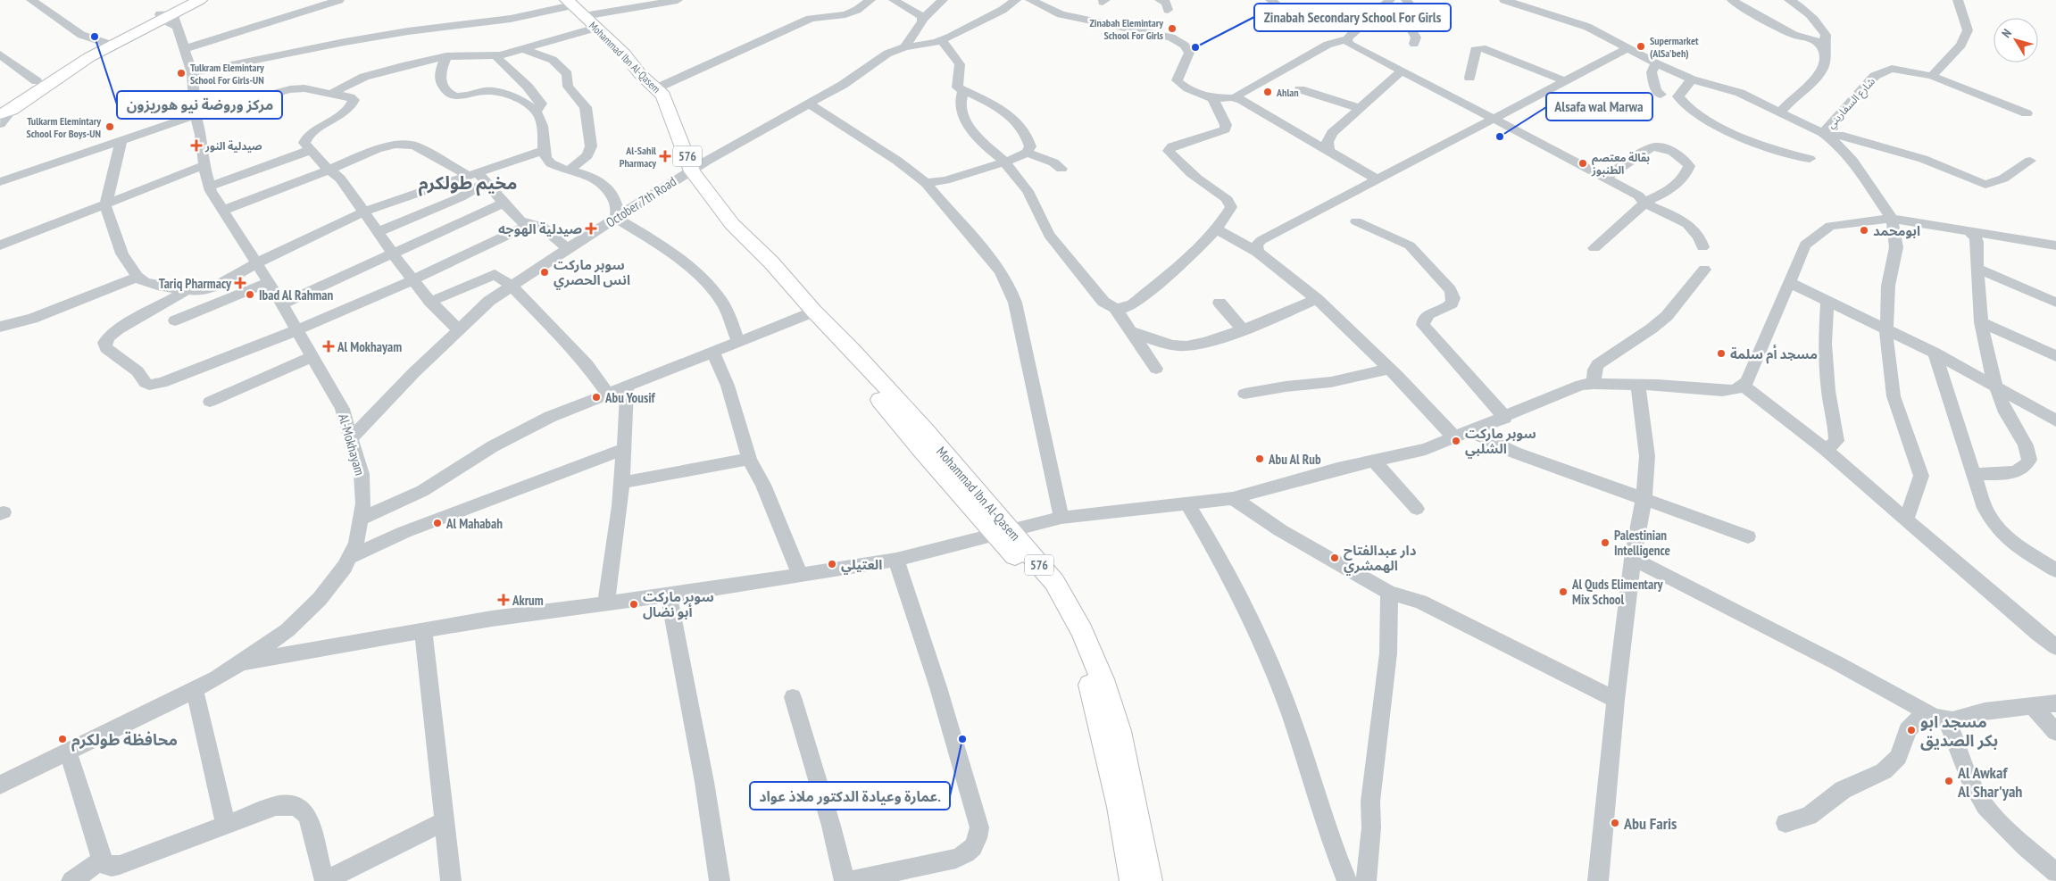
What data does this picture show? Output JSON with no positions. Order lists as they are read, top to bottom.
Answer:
{
  "streets": {
    "main road": ["Mohammad Ibn Al-Qasem", "576"],
    "street": ["شارع السفاريني", "October 7th Road", "Al-Mokhayam"]
  },
  "crossings": [
    ["Mohammad Ibn Al-Qasem", "October 7th Road"],
    ["October 7th Road", "Al-Mokhayam"]
  ],
  "districts": ["مخيم طولكرم"],
  "places": {
    "other": [
      "Zinabah Elemintary School For Girls",
      "مركز وروضة نيو هوريزون",
      "Supermarket (AlSa'beh)",
      "Zinabah Secondary School For Girls",
      "Tulkram Elemintary School For Girls-UN",
      "Ahlan",
      "Tulkarm Elemintary School For Boys-UN",
      "Alsafa wal Marwa",
      "بقالة معتصم الطنبوز",
      "ابومحمد",
      "سوبر ماركت انس الحصري",
      "Ibad Al Rahman",
      "مسجد أم سلمة",
      "Abu Yousif",
      "سوبر ماركت الشلبي",
      "Abu Al Rub",
      "Al Mahabah",
      "Palestinian Intelligence",
      "دار عبدالفتاح الهمشري",
      "العتيلي",
      "Al Quds Elimentary Mix School",
      "سوبر ماركت أبو نضال",
      "مسجد ابو بكر الصديق",
      "محافظة طولكرم",
      "عمارة وعيادة الدكتور ملاذ عواد.",
      "Al Awkaf Al Shar'yah",
      "Abu Faris"
    ],
    "health": [
      "صيدلية النور",
      "Al-Sahil Pharmacy",
      "صيدلية الهوجه",
      "Tariq Pharmacy",
      "Al Mokhayam",
      "Akrum"
    ]
  },
  "north": "top left"
}
